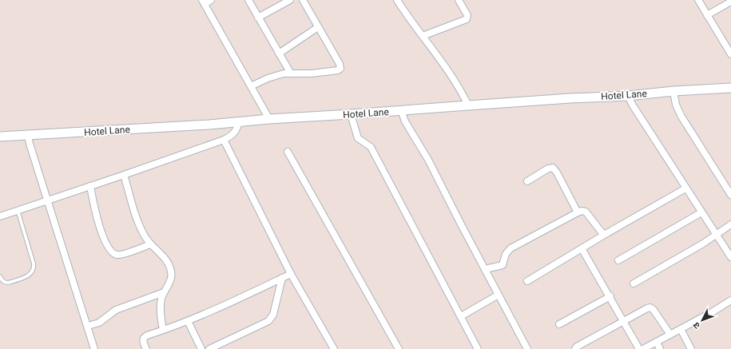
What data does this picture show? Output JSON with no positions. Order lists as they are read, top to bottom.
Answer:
{
  "streets": {
    "street": ["Hotel Lane"]
  },
  "north": "bottom left"
}
